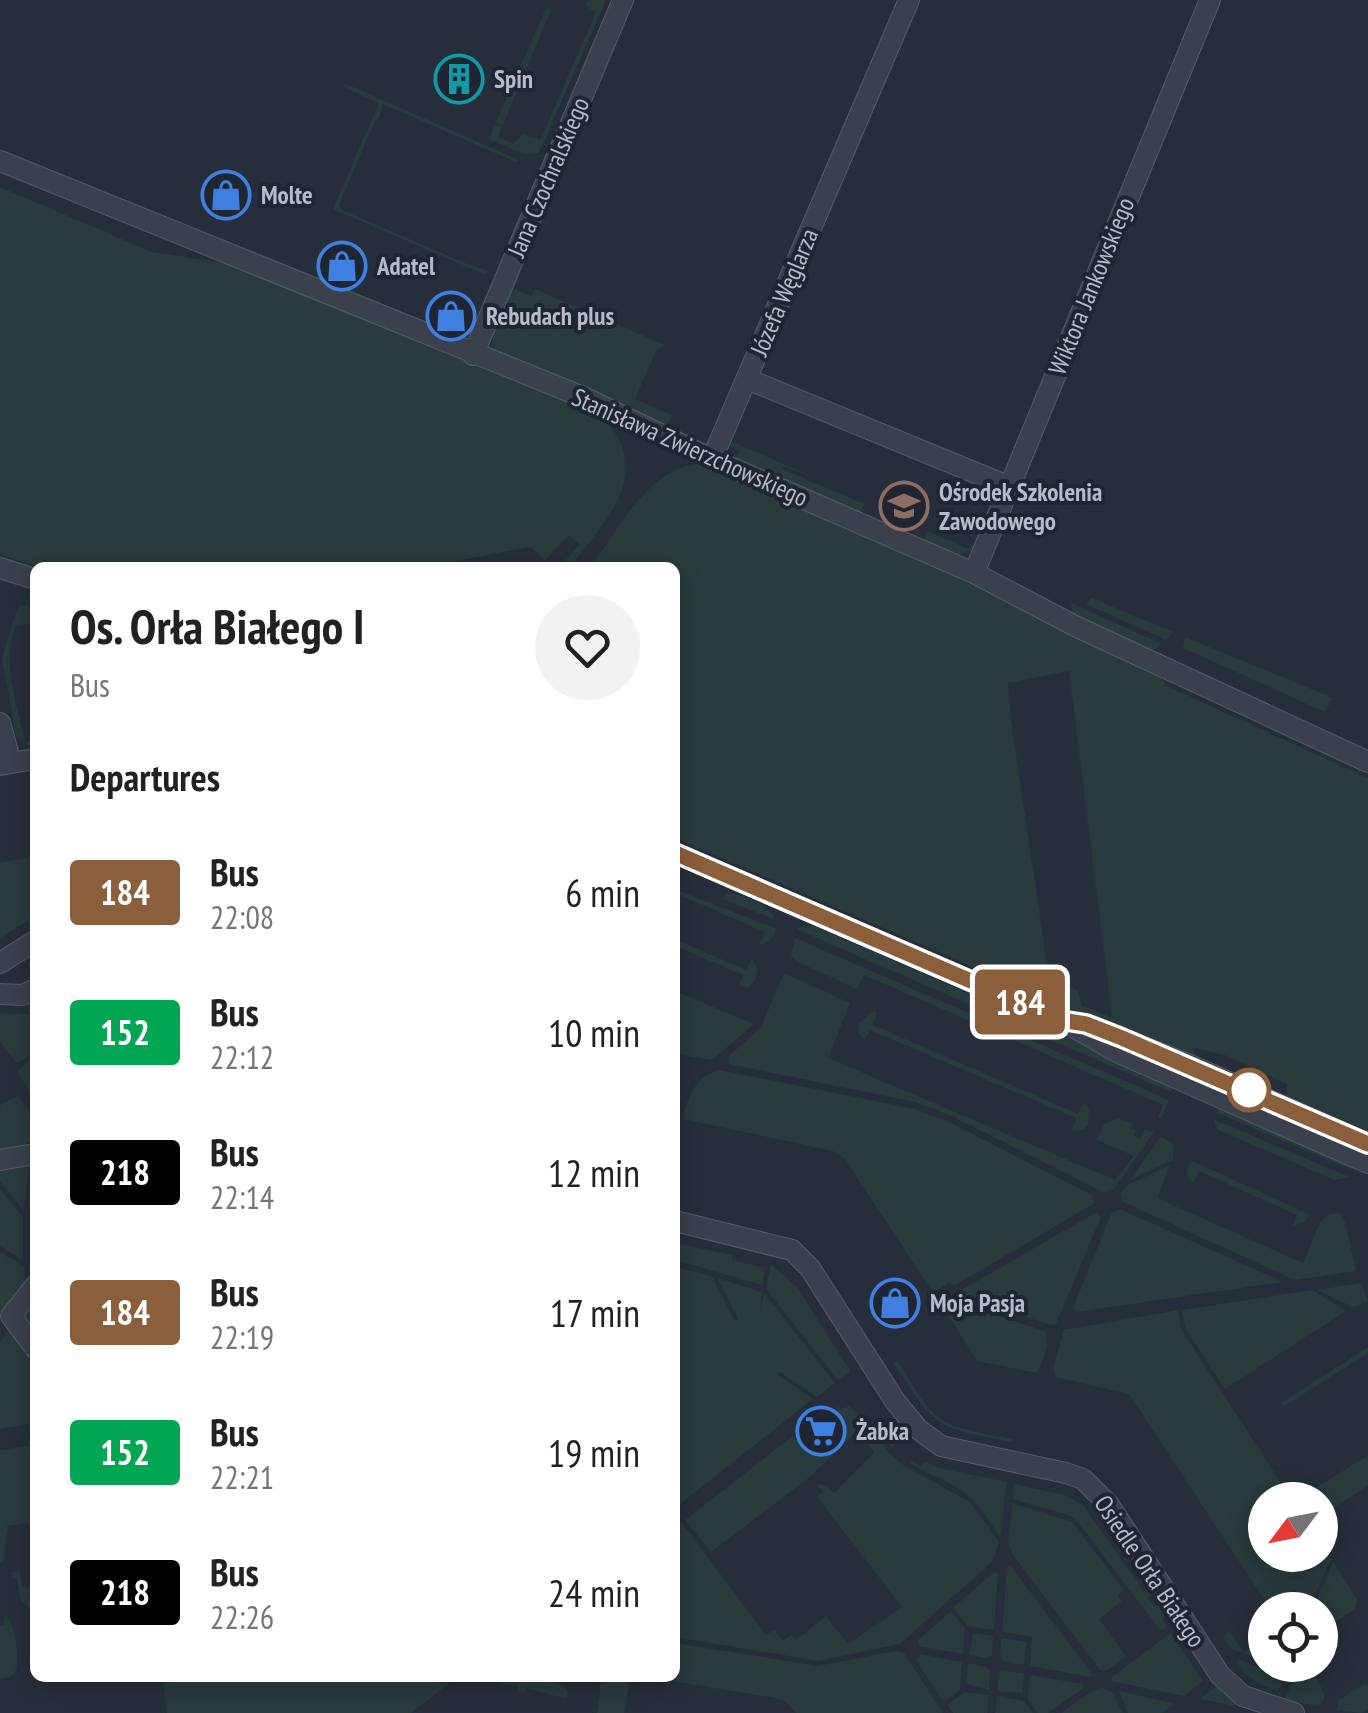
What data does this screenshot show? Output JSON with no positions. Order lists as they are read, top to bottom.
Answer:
{
  "streets": {
    "street": [
      "Jana Czochralskiego",
      "Wiktora Jankowskiego",
      "Józefa Węglarza",
      "Stanisława Zwierzchowskiego",
      "Osiedle Orła Białego"
    ]
  },
  "crossings": [
    ["Jana Czochralskiego", "Stanisława Zwierzchowskiego"],
    ["Wiktora Jankowskiego", "Józefa Węglarza"],
    ["Wiktora Jankowskiego", "Stanisława Zwierzchowskiego"]
  ],
  "places": {
    "building": ["Spin"],
    "shop": [
      "Molte",
      "Adatel",
      "Rebudach plus",
      "Moja Pasja"
    ],
    "school or university": ["Ośrodek Szkolenia Zawodowego"],
    "supermarket": ["Żabka"]
  },
  "lines": ["bus line 184"],
  "north": "bottom left",
  "page": {
    "on_map": "184",
    "heading": [
      ["Os. Orła Białego I", "Bus"],
      "Departures"
    ],
    "list": [
      {
        "mark": "184",
        "name": "Bus",
        "note": "22:08",
        "value": "6 min"
      },
      {
        "mark": "152",
        "name": "Bus",
        "note": "22:12",
        "value": "10 min"
      },
      {
        "mark": "218",
        "name": "Bus",
        "note": "22:14",
        "value": "12 min"
      },
      {
        "mark": "184",
        "name": "Bus",
        "note": "22:19",
        "value": "17 min"
      },
      {
        "mark": "152",
        "name": "Bus",
        "note": "22:21",
        "value": "19 min"
      },
      {
        "mark": "218",
        "name": "Bus",
        "note": "22:26",
        "value": "24 min"
      }
    ]
  }
}
